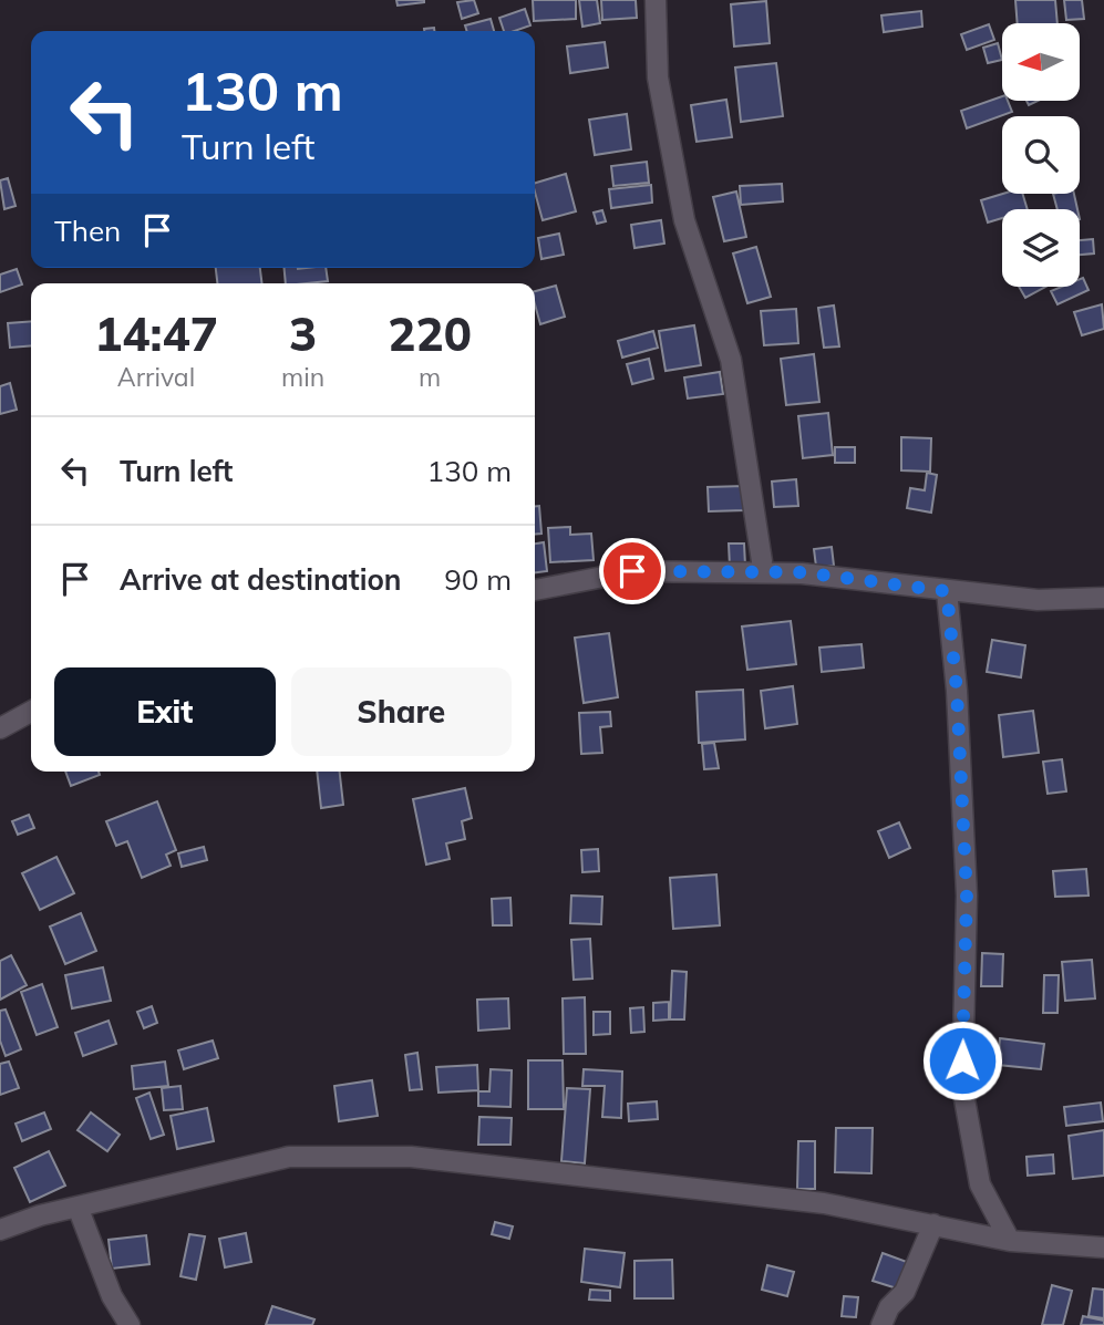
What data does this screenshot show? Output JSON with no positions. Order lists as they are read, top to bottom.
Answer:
{
  "north": "left",
  "page": {
    "turn": ["130 m", "Turn left"],
    "then": "Then",
    "eta": [
      "14:47",
      "Arrival",
      "3",
      "min",
      "220",
      "m"
    ],
    "list": [
      {
        "name": "Turn left",
        "value": "130 m"
      },
      {
        "name": "Arrive at destination",
        "value": "90 m"
      }
    ],
    "buttons": ["Exit", "Share"]
  }
}
